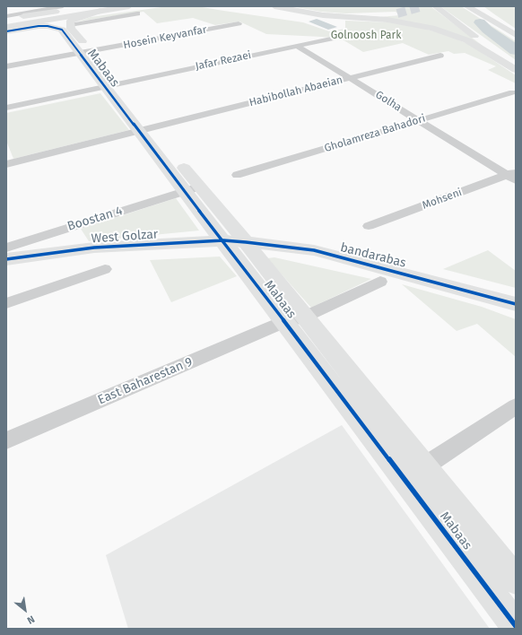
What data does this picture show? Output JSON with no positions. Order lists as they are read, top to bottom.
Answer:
{
  "streets": {
    "main road": ["Mabaas", "West Golzar", "bandarabas"],
    "street": [
      "Hosein Keyvanfar",
      "Jafar Rezaei",
      "Habibollah Abaeian",
      "Golha",
      "Gholamreza Bahadori",
      "Mohseni",
      "Boostan 4",
      "East Baharestan 9"
    ]
  },
  "crossings": [
    ["Hosein Keyvanfar", "Mabaas"],
    ["Jafar Rezaei", "Mabaas"],
    ["Jafar Rezaei", "Golha"],
    ["Mabaas", "Habibollah Abaeian"],
    ["Mabaas", "Boostan 4"],
    ["Mabaas", "West Golzar"],
    ["Mabaas", "bandarabas"],
    ["Mabaas", "East Baharestan 9"],
    ["Habibollah Abaeian", "Golha"],
    ["Golha", "Gholamreza Bahadori"],
    ["Golha", "Mohseni"],
    ["West Golzar", "bandarabas"]
  ],
  "parks": ["Golnoosh Park"],
  "north": "bottom right"
}
